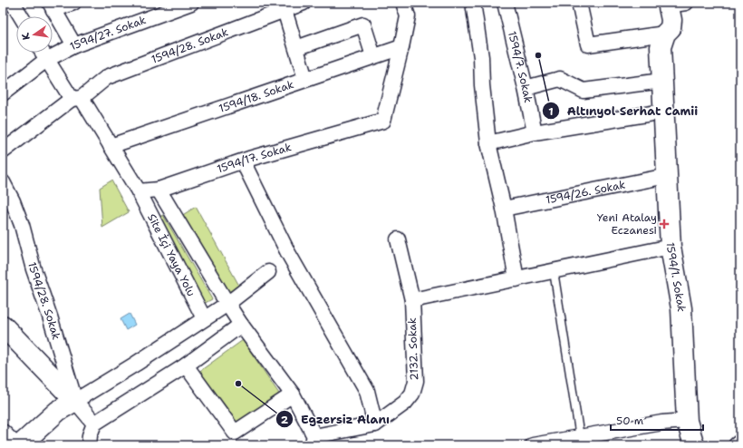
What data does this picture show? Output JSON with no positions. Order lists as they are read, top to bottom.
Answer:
{
  "streets": {
    "street": [
      "1594/27. Sokak",
      "1594/28. Sokak",
      "1594/7. Sokak",
      "1594/18. Sokak",
      "1594/17. Sokak",
      "1594/26. Sokak",
      "Site İçi Yaya Yolu",
      "1594/1. Sokak",
      "2132. Sokak"
    ]
  },
  "crossings": [
    ["1594/18. Sokak", "1594/17. Sokak"],
    ["1594/17. Sokak", "Site İçi Yaya Yolu"],
    ["1594/26. Sokak", "1594/1. Sokak"]
  ],
  "places": {
    "other": ["Altınyol Serhat Camii", "Egzersiz Alanı"],
    "health": ["Yeni Atalay Eczanesi"]
  },
  "scale_bar": "50 m",
  "north": "left"
}
